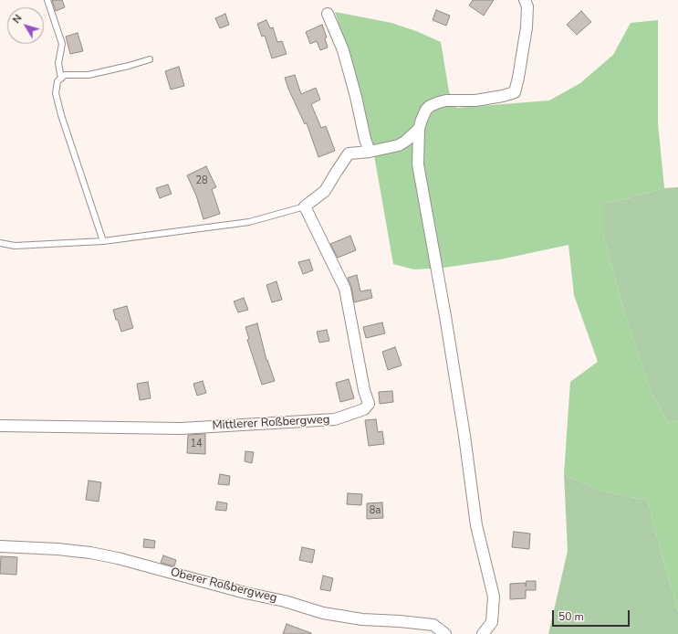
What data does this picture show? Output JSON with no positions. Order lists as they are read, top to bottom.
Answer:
{
  "streets": {
    "street": ["Mittlerer Roßbergweg", "Oberer Roßbergweg"]
  },
  "house_numbers": ["28", "14", "8a"],
  "scale_bar": "50 m",
  "north": "top left"
}
